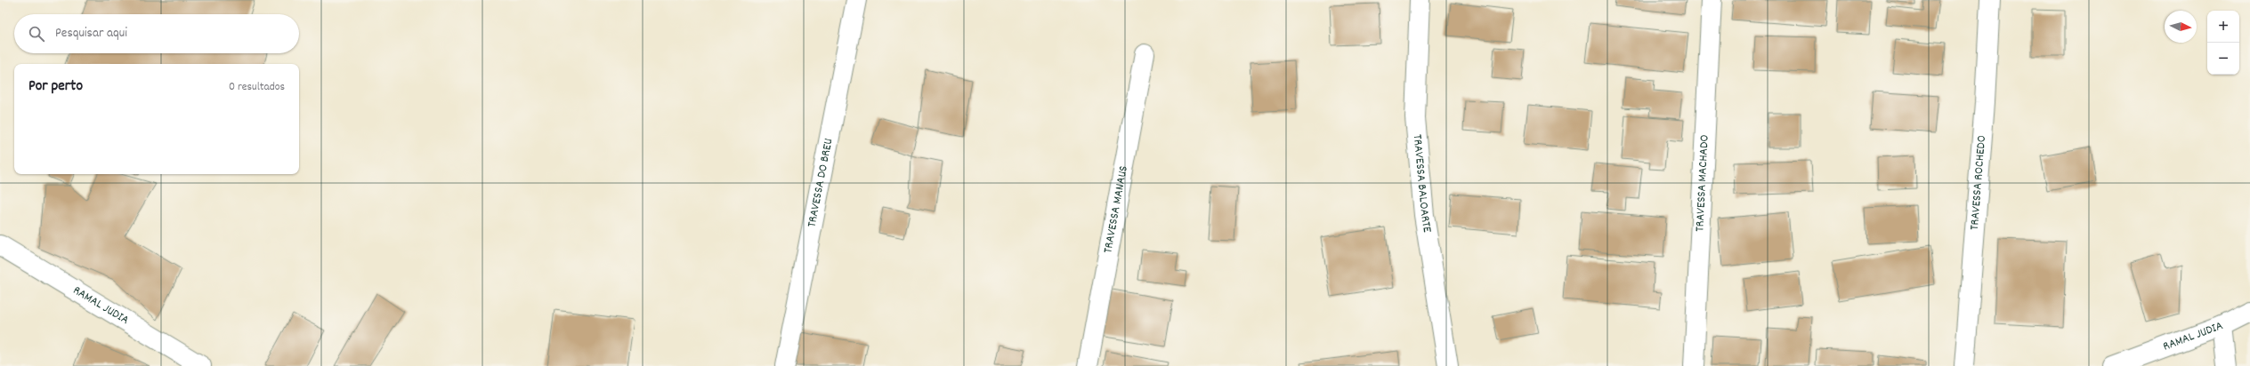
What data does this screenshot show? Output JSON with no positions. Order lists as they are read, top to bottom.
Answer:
{
  "streets": {
    "street": [
      "TRAVESSA DO BREU",
      "TRAVESSA MACHADO",
      "TRAVESSA ROCHEDO",
      "TRAVESSA BALOARTE",
      "TRAVESSA MANAUS",
      "RAMAL JUDIA"
    ]
  },
  "north": "right",
  "page": {
    "map_buttons": ["+", "−"],
    "search": "Pesquisar aqui",
    "heading": ["Por perto", "0 resultados"]
  }
}
